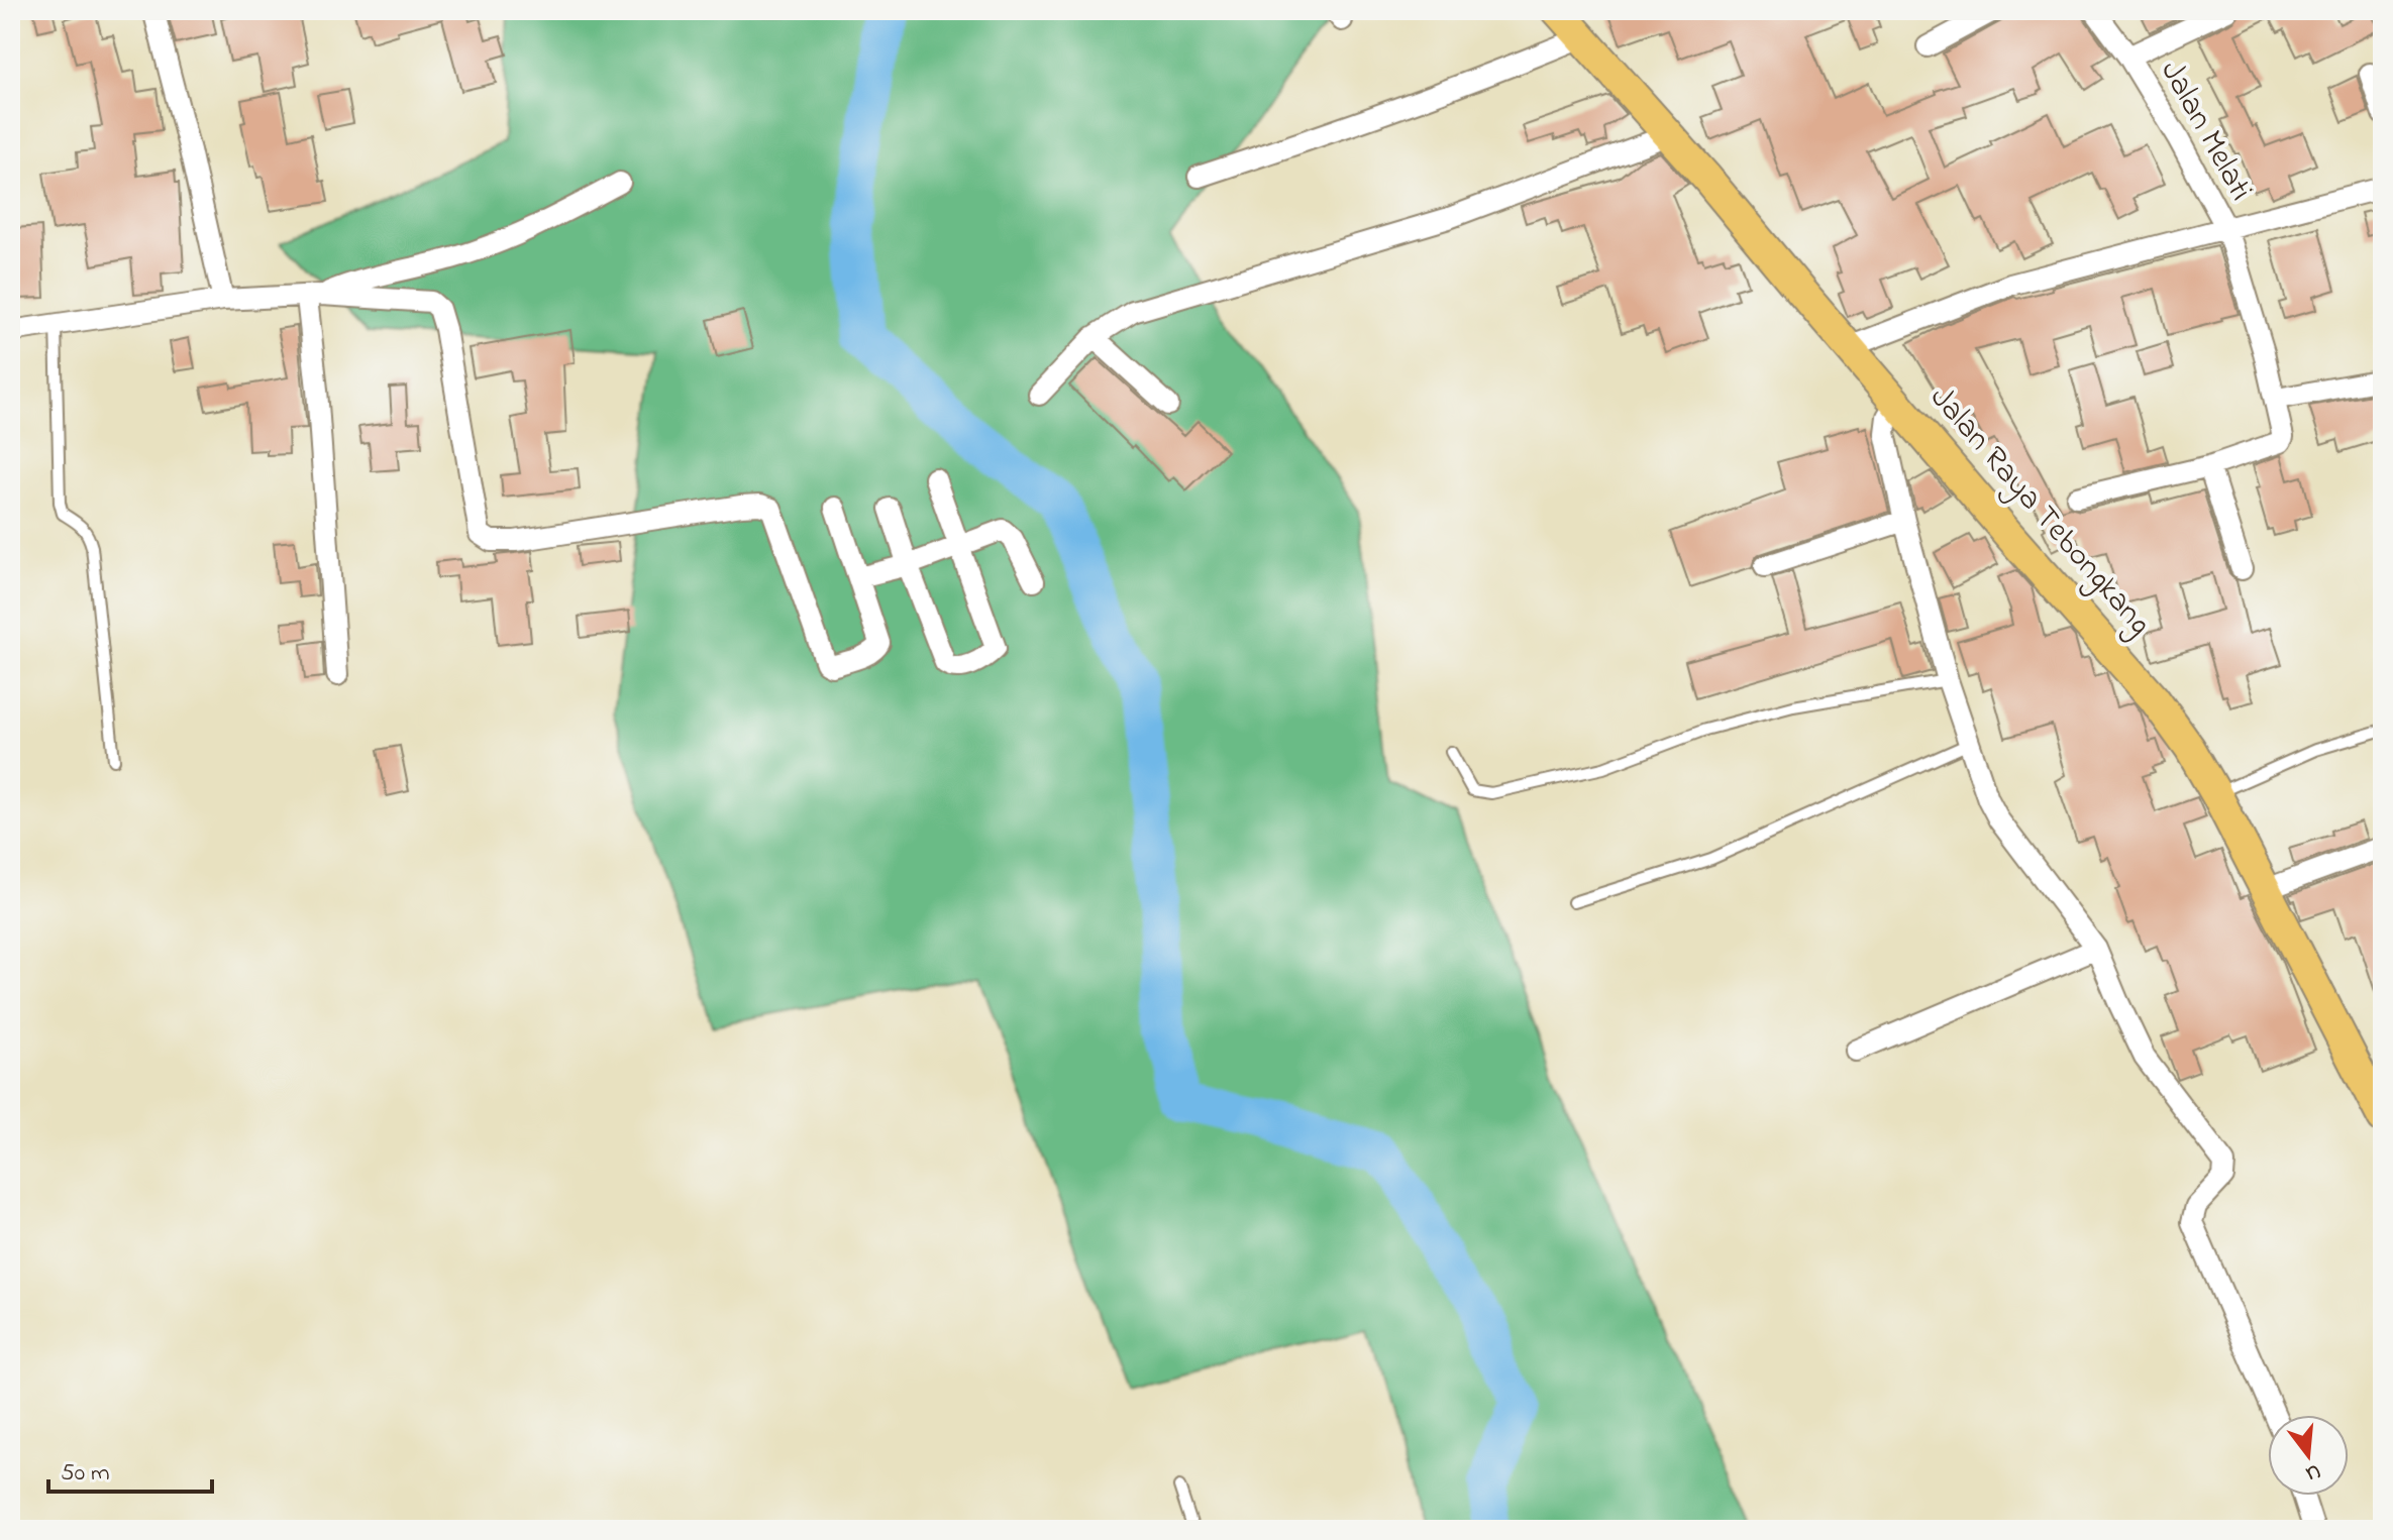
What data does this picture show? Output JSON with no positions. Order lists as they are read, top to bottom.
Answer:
{
  "streets": {
    "main road": ["Jalan Raya Tebongkang"],
    "street": ["Jalan Melati"]
  },
  "scale_bar": "50 m",
  "north": "bottom"
}
